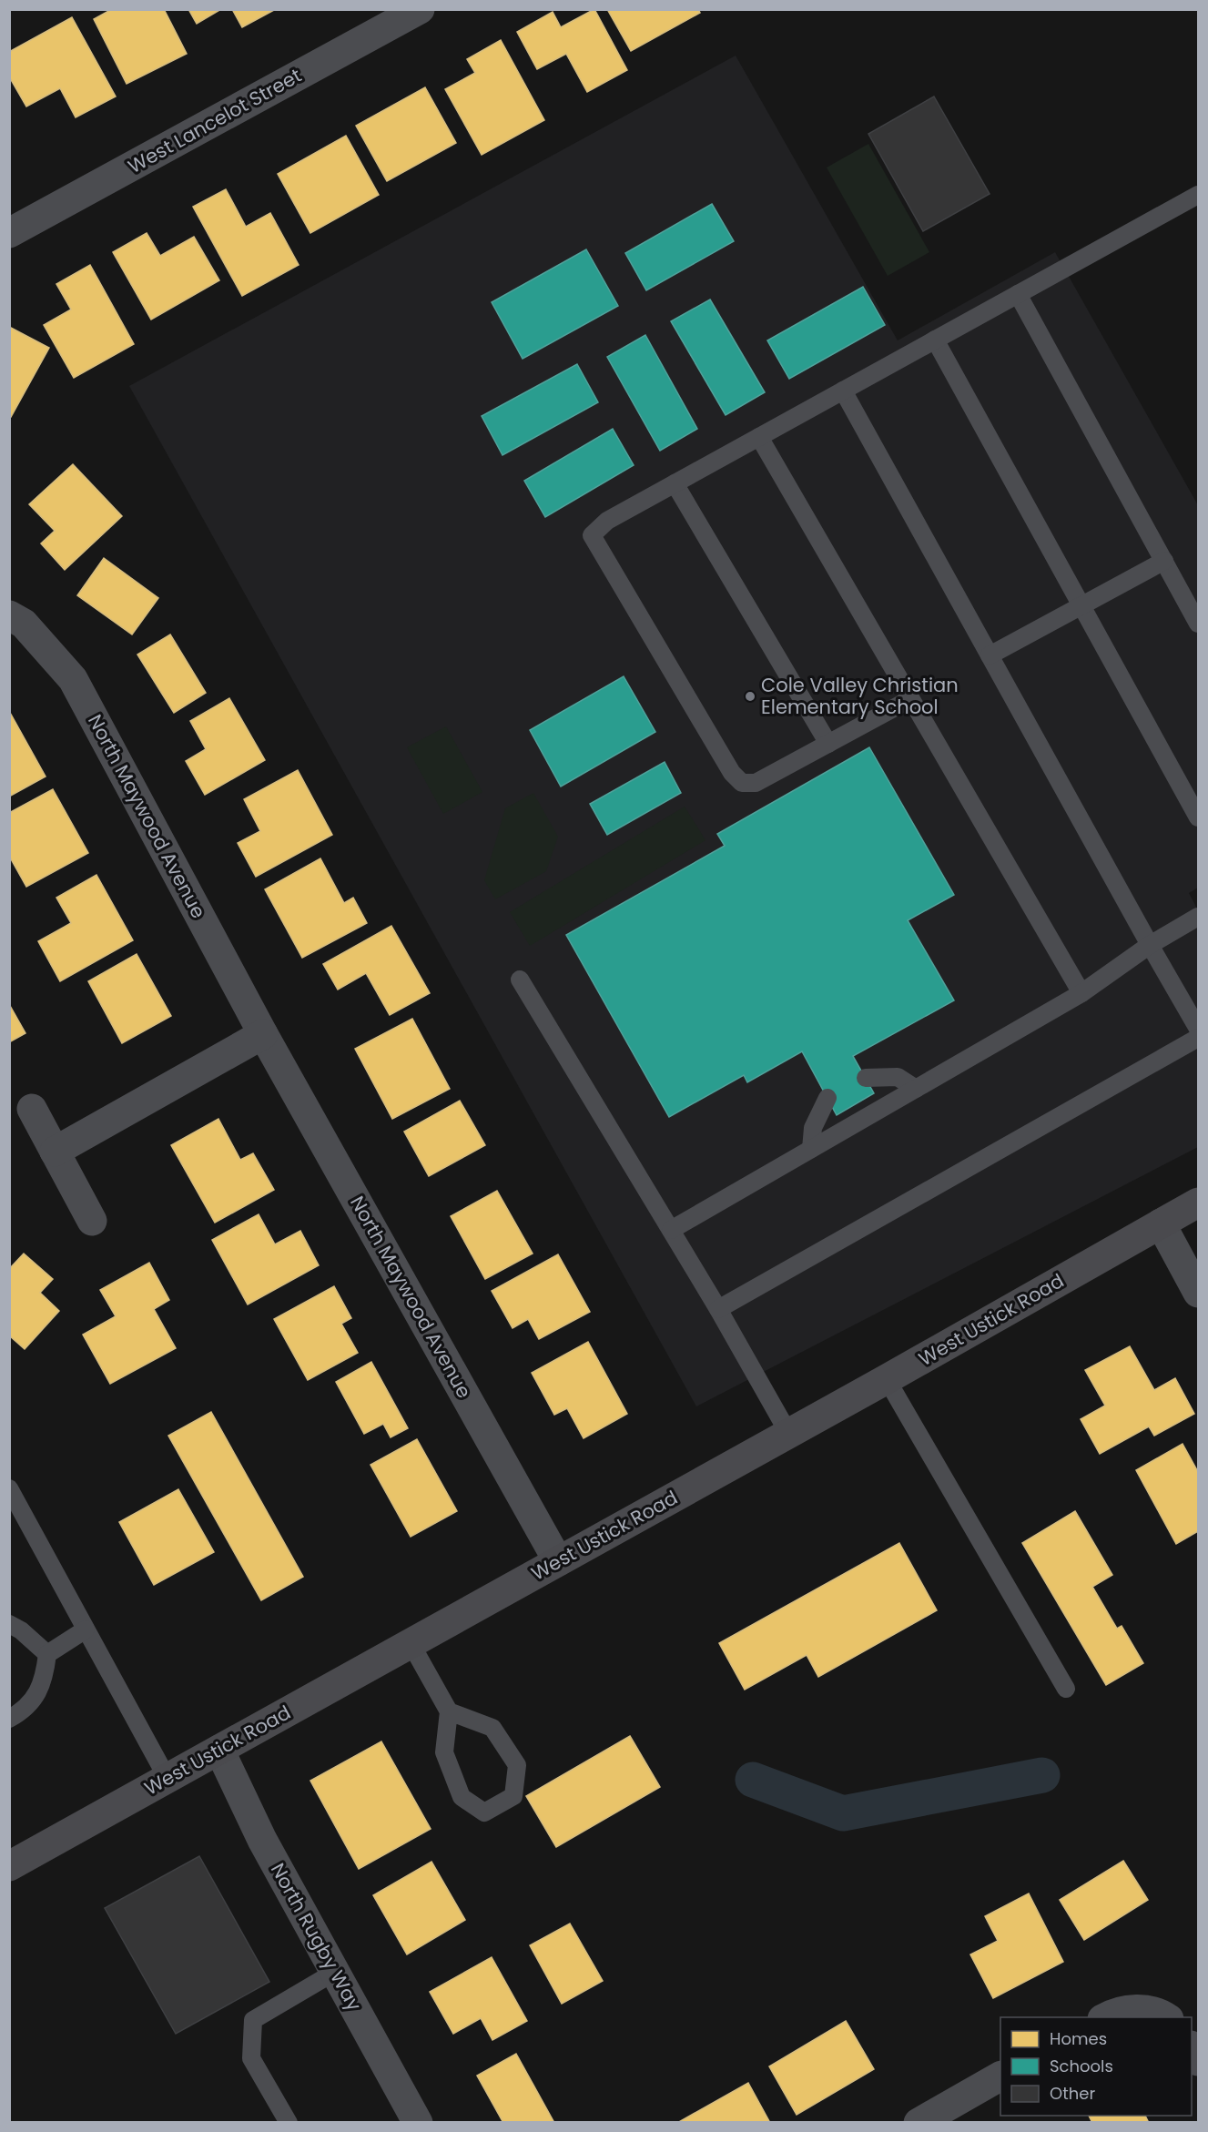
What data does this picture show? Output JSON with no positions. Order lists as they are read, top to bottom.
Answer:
{
  "streets": {
    "main road": ["West Ustick Road"],
    "street": ["West Lancelot Street", "North Maywood Avenue", "North Rugby Way"]
  },
  "crossings": [
    ["North Maywood Avenue", "West Ustick Road"],
    ["West Ustick Road", "North Rugby Way"]
  ],
  "places": ["Cole Valley Christian Elementary School"],
  "legend": ["Homes", "Schools", "Other"]
}
